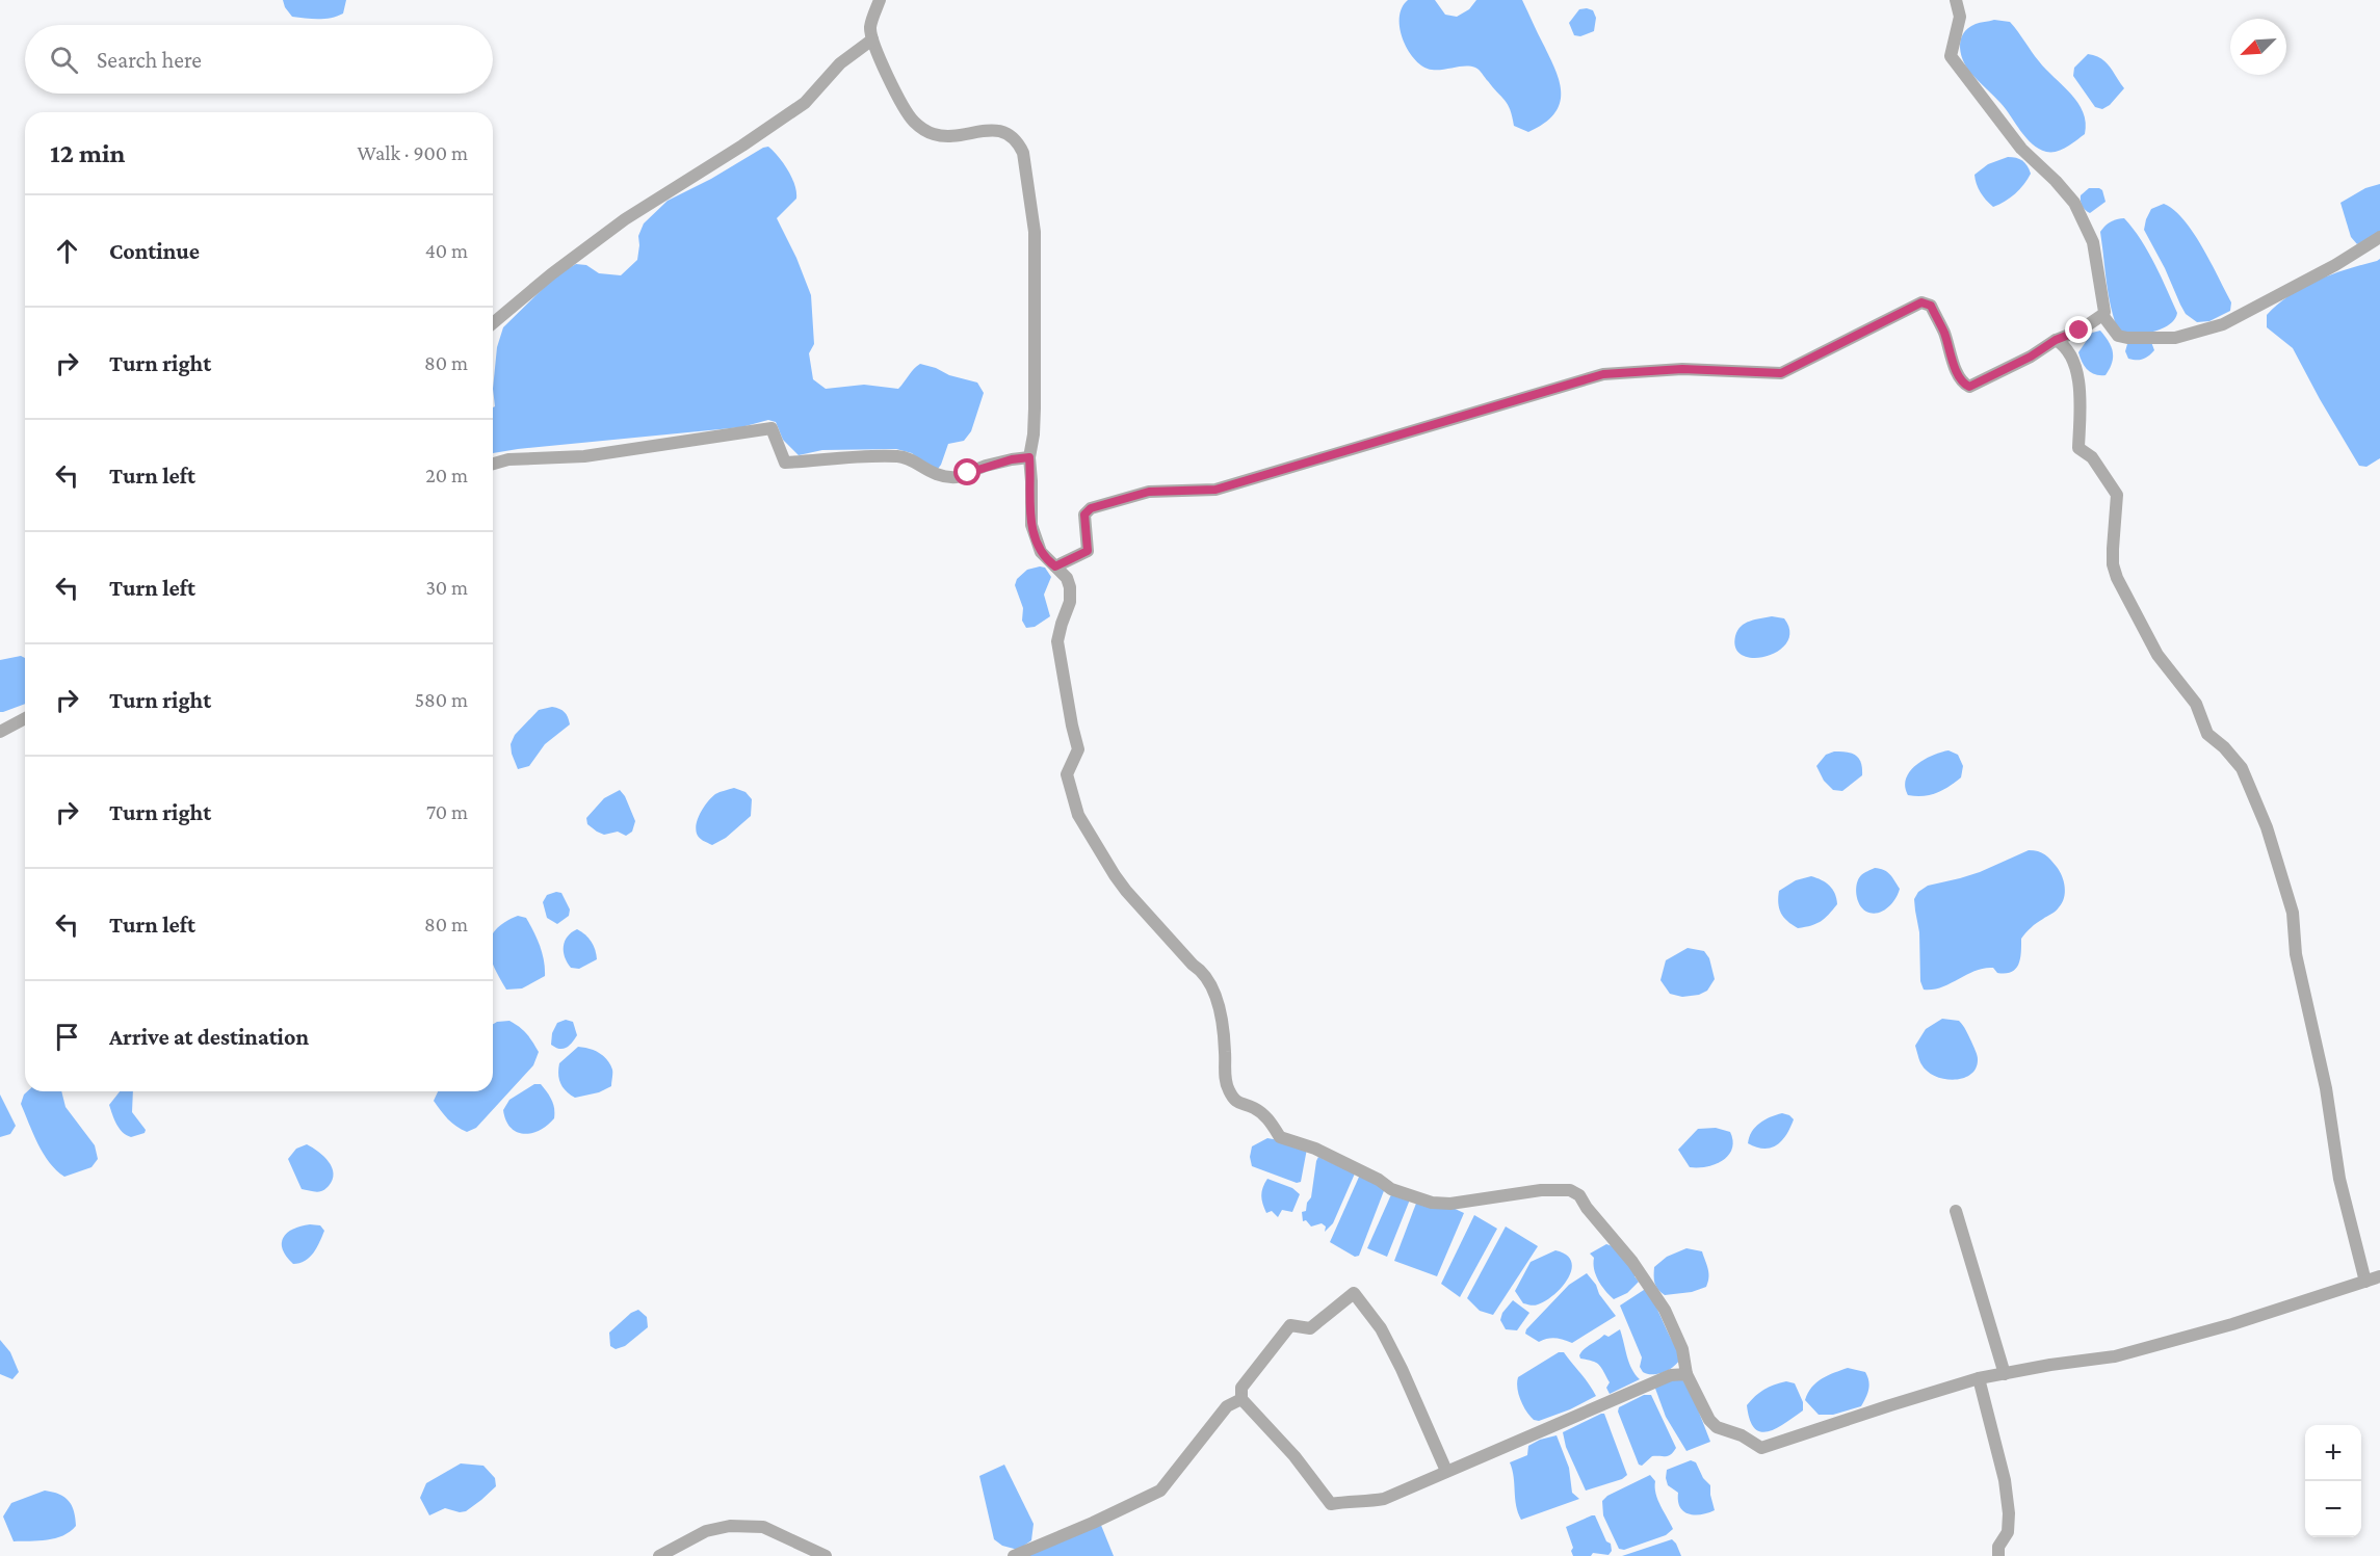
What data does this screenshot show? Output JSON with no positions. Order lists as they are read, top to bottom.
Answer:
{
  "north": "bottom left",
  "page": {
    "search": "Search here",
    "heading": ["12 min", "Walk · 900 m"],
    "list": [
      ["Continue", "40 m"],
      ["Turn right", "80 m"],
      ["Turn left", "20 m"],
      ["Turn left", "30 m"],
      ["Turn right", "580 m"],
      ["Turn right", "70 m"],
      ["Turn left", "80 m"],
      "Arrive at destination"
    ],
    "map_buttons": ["+", "−"]
  }
}
